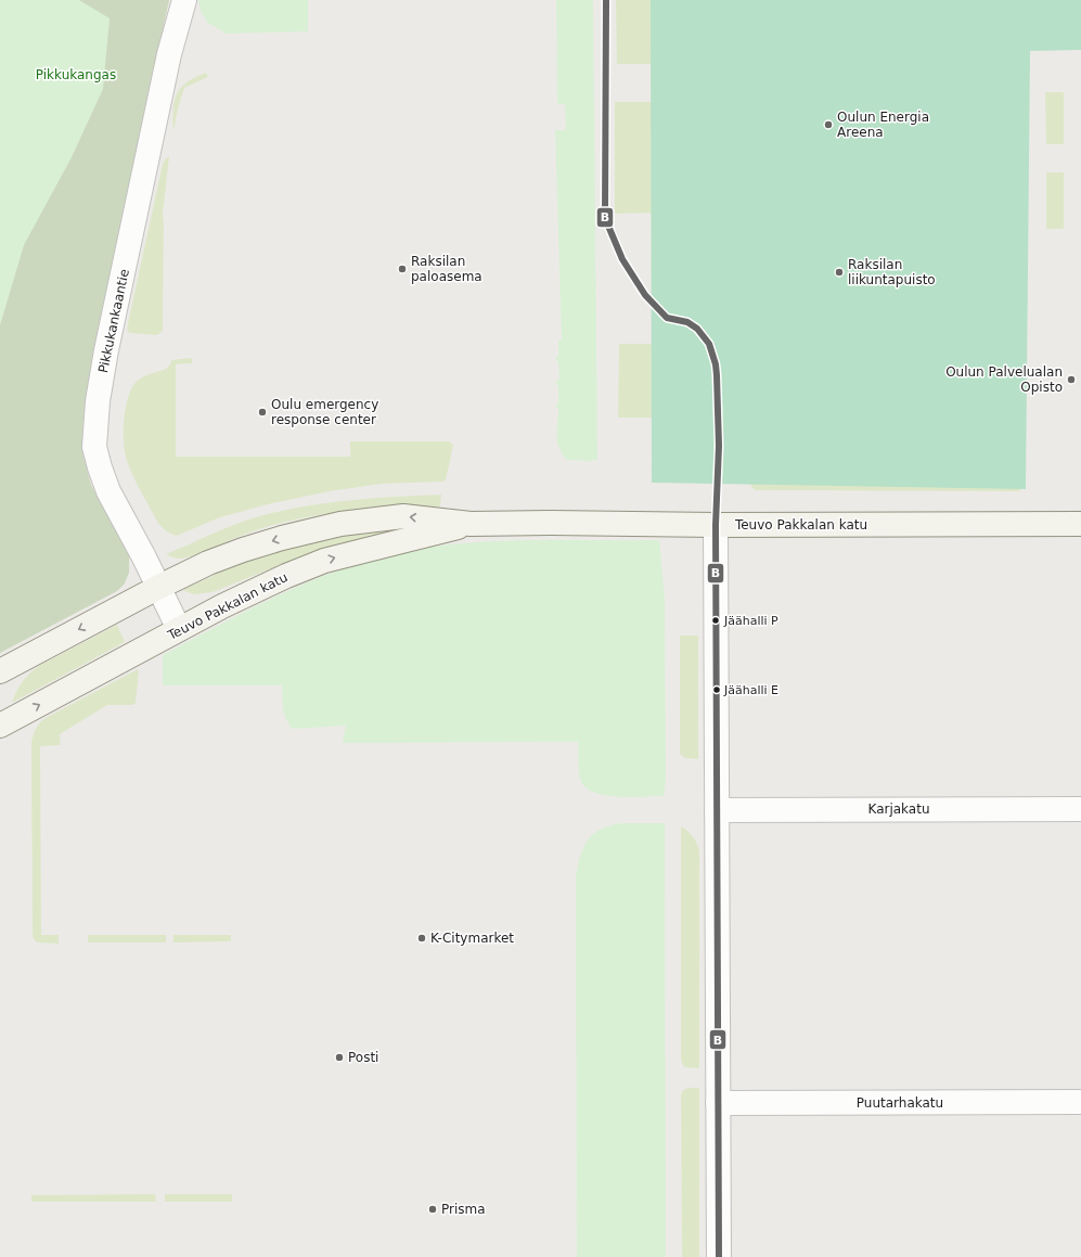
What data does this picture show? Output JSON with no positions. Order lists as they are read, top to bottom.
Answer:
{
  "streets": {
    "street": [
      "Pikkukankaantie",
      "Teuvo Pakkalan katu",
      "Karjakatu",
      "Puutarhakatu"
    ]
  },
  "crossings": [
    ["Pikkukankaantie", "Teuvo Pakkalan katu"]
  ],
  "parks": ["Pikkukangas"],
  "places": [
    "Oulun Energia Areena",
    "Raksilan paloasema",
    "Raksilan liikuntapuisto",
    "Oulun Palvelualan Opisto",
    "Oulu emergency response center",
    "Jäähalli P",
    "Jäähalli E",
    "K-Citymarket",
    "Posti",
    "Prisma"
  ],
  "lines": ["transit line B"]
}
